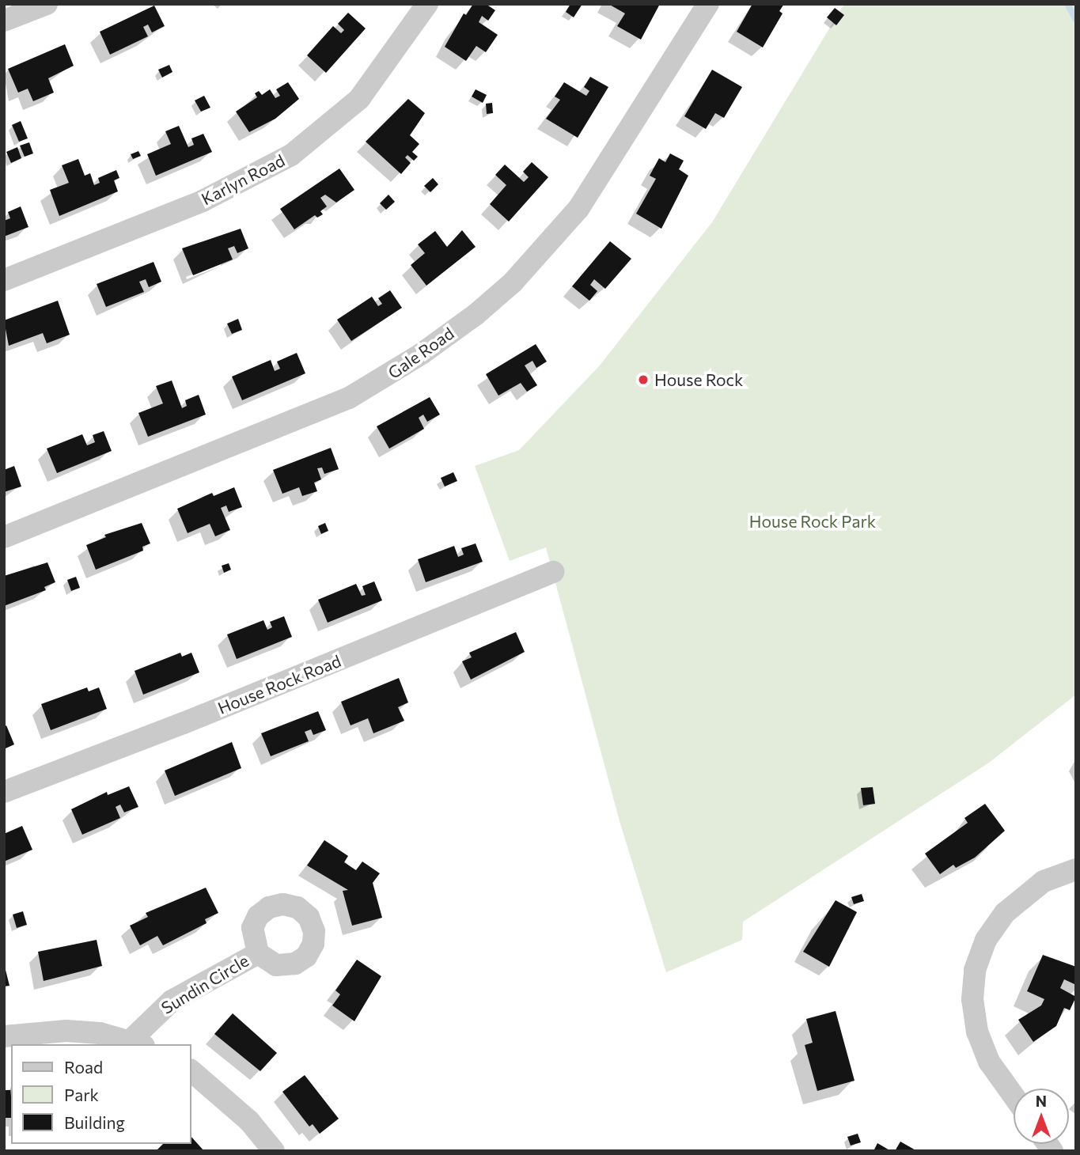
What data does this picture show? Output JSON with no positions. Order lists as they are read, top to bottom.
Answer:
{
  "streets": {
    "street": [
      "Karlyn Road",
      "Gale Road",
      "House Rock Road",
      "Sundin Circle"
    ]
  },
  "parks": ["House Rock Park"],
  "places": ["House Rock"],
  "legend": ["Road", "Park", "Building"],
  "north": "top"
}
